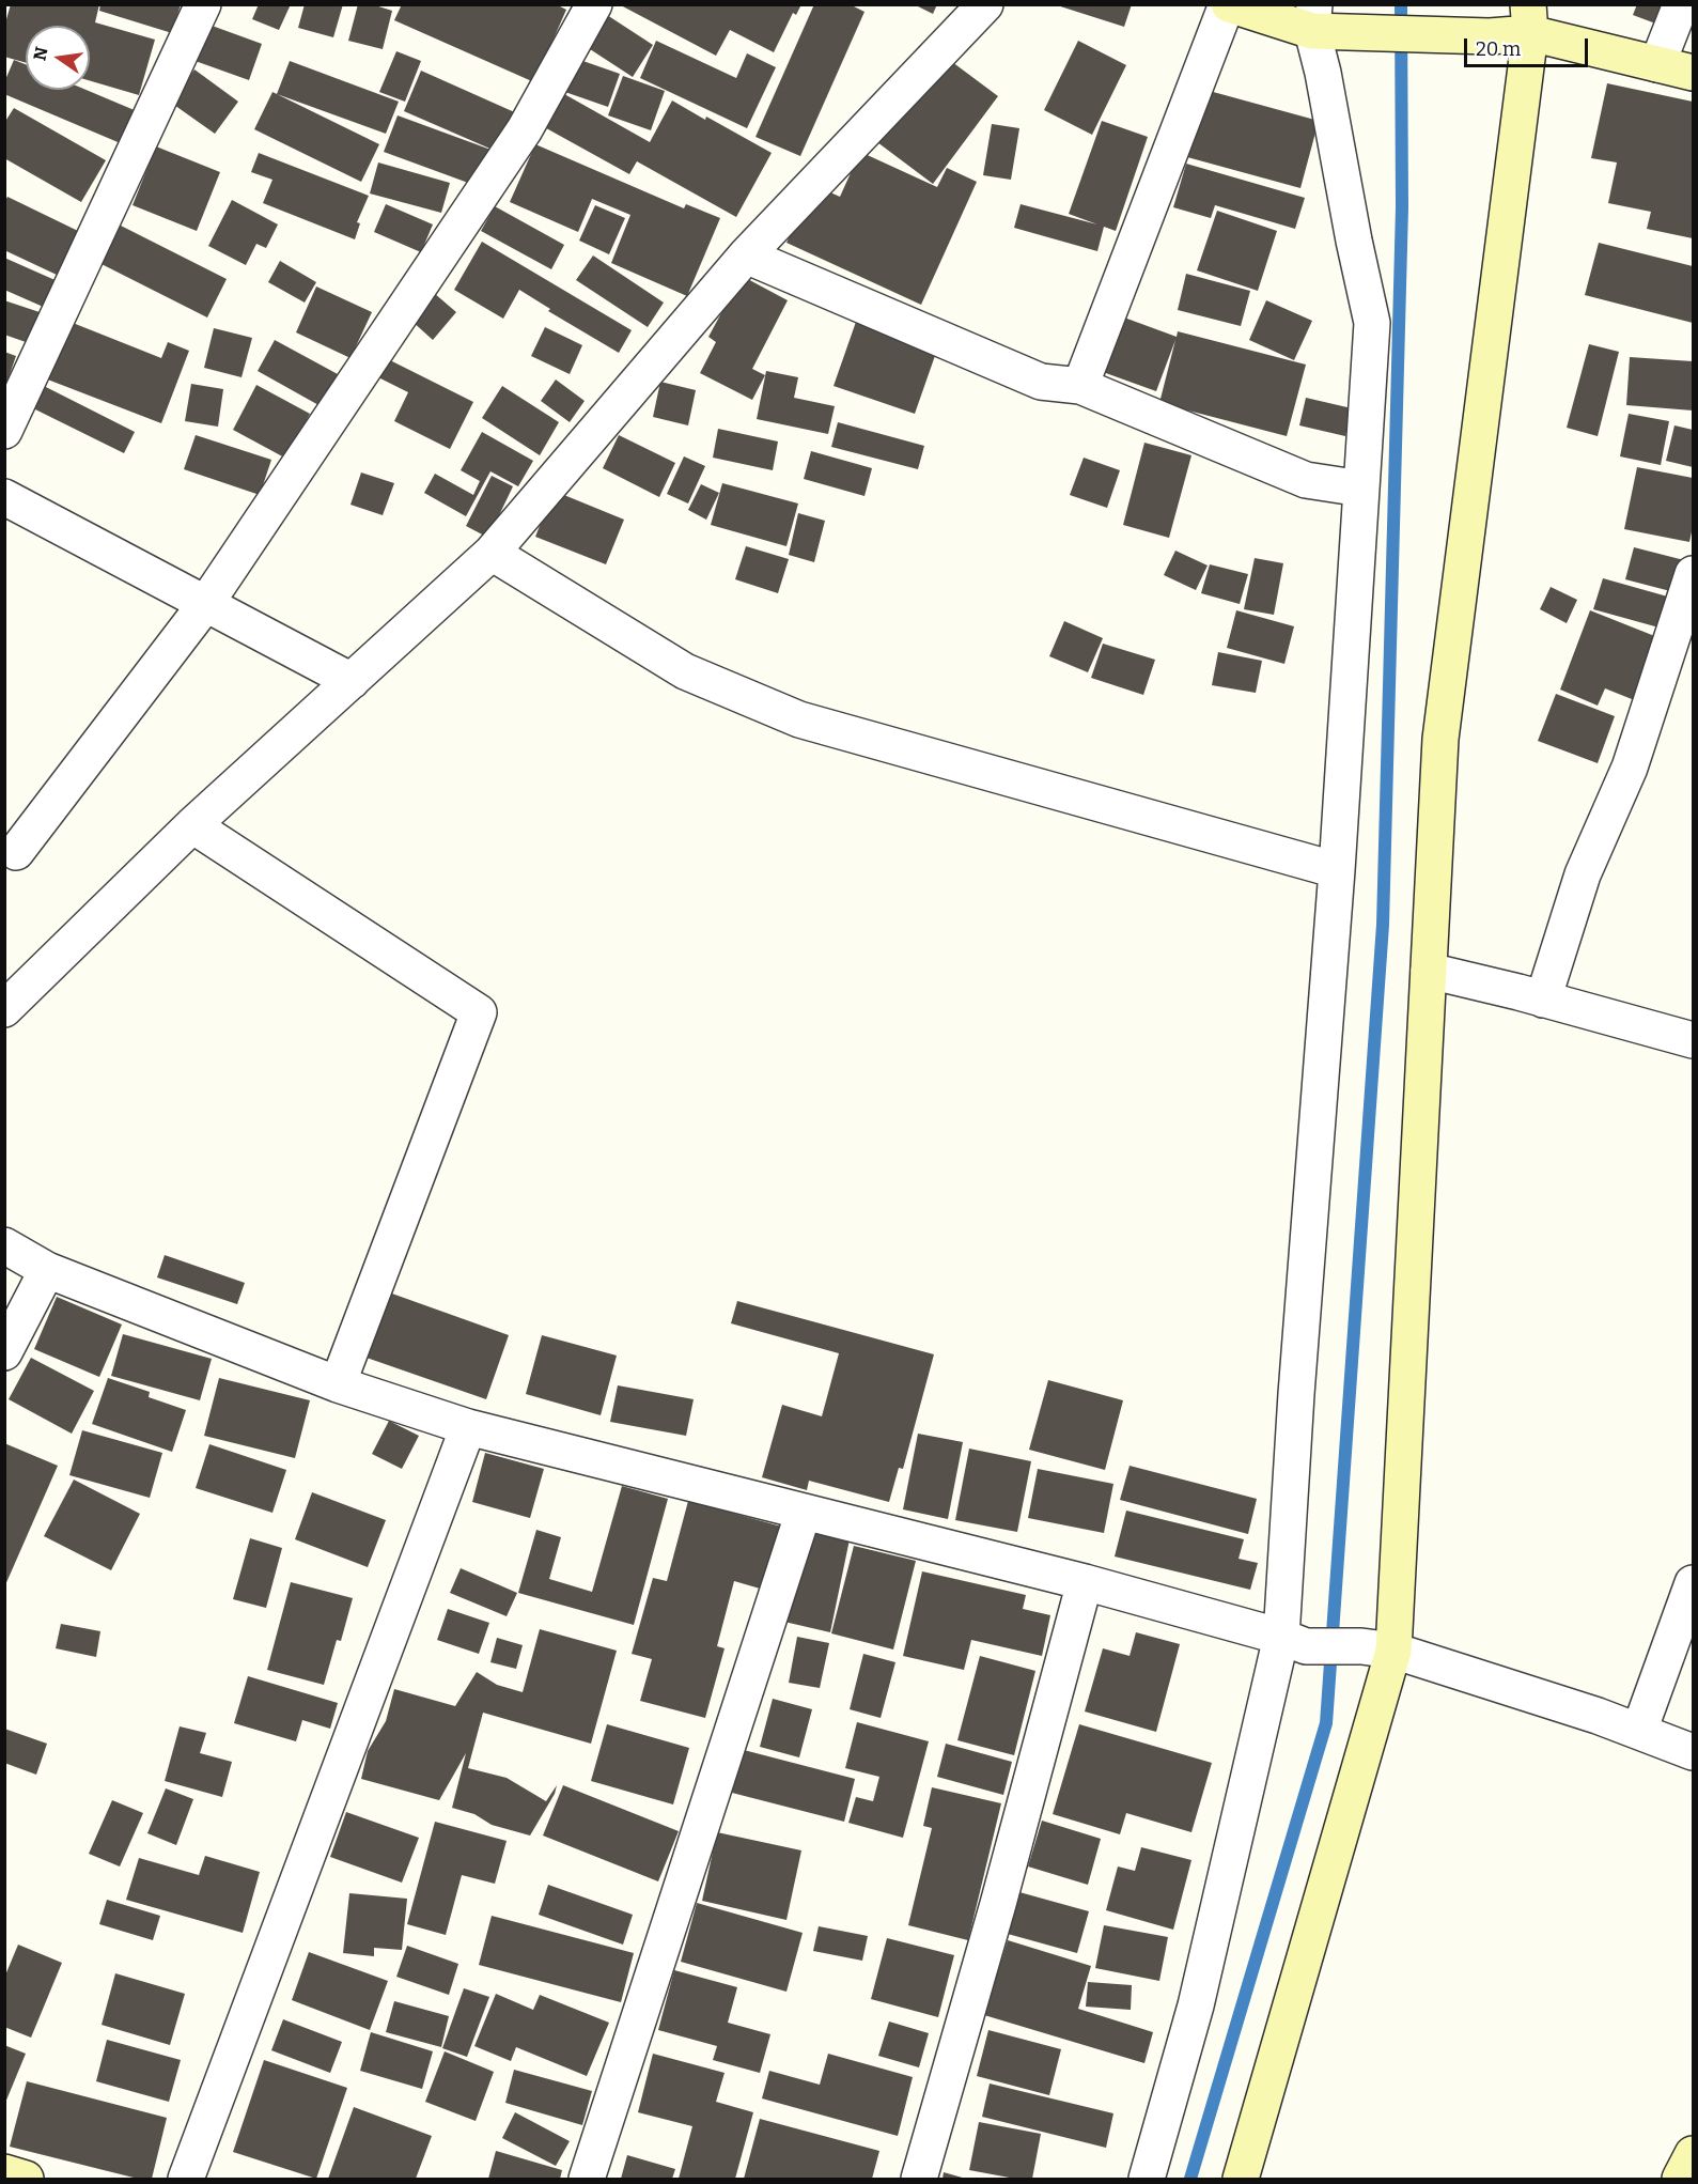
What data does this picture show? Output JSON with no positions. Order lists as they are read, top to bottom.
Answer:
{
  "scale_bar": "20 m",
  "north": "left"
}
